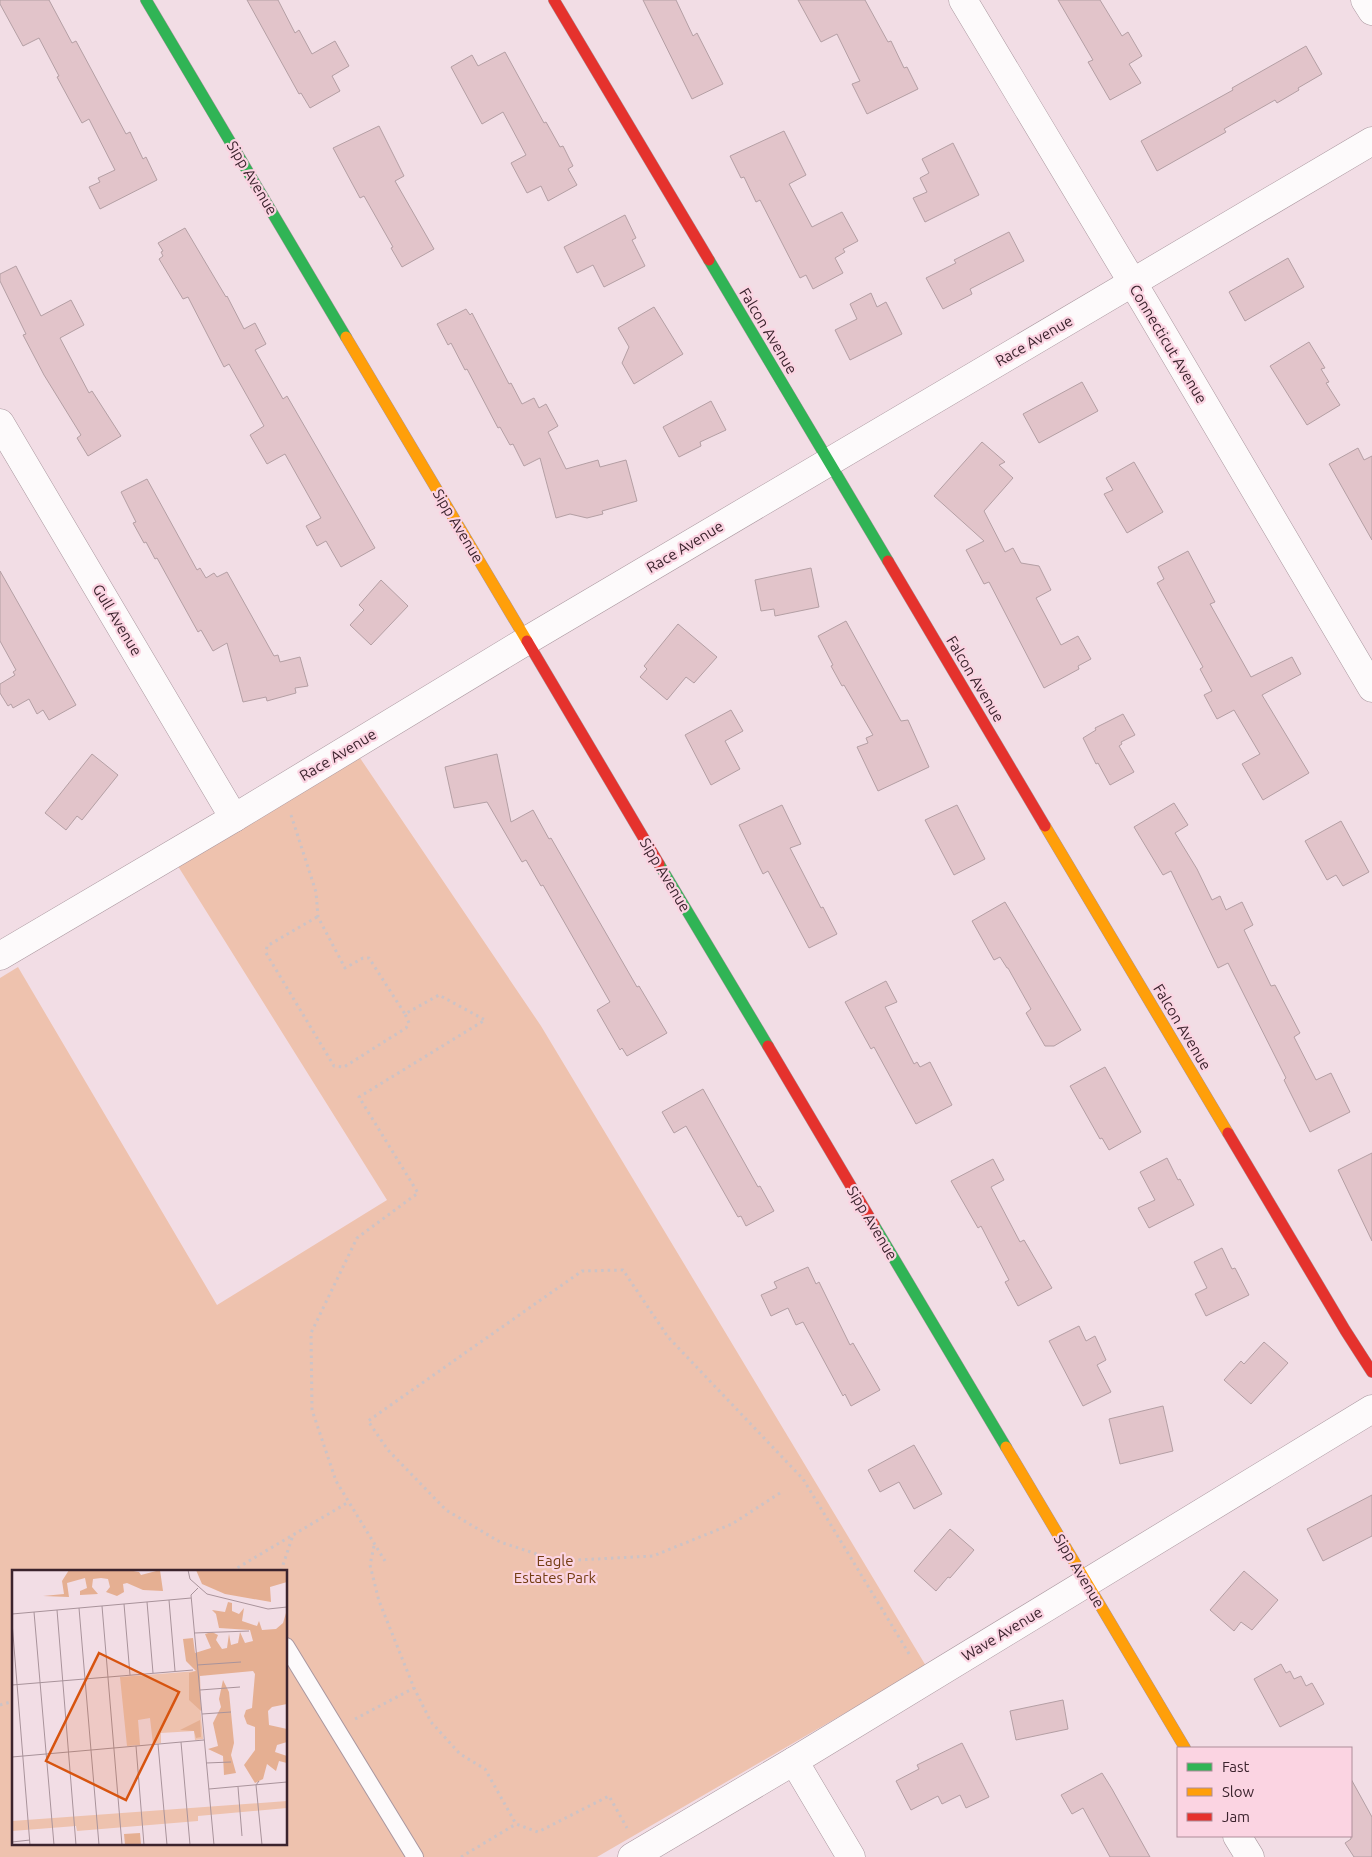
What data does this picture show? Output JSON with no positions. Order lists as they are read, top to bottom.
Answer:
{
  "streets": {
    "street": [
      "Sipp Avenue",
      "Falcon Avenue",
      "Race Avenue",
      "Connecticut Avenue",
      "Gull Avenue",
      "Wave Avenue"
    ]
  },
  "crossings": [
    ["Sipp Avenue", "Race Avenue"],
    ["Sipp Avenue", "Wave Avenue"],
    ["Falcon Avenue", "Race Avenue"],
    ["Race Avenue", "Connecticut Avenue"],
    ["Race Avenue", "Gull Avenue"]
  ],
  "parks": ["Eagle Estates Park"],
  "legend": ["Fast", "Slow", "Jam"]
}
